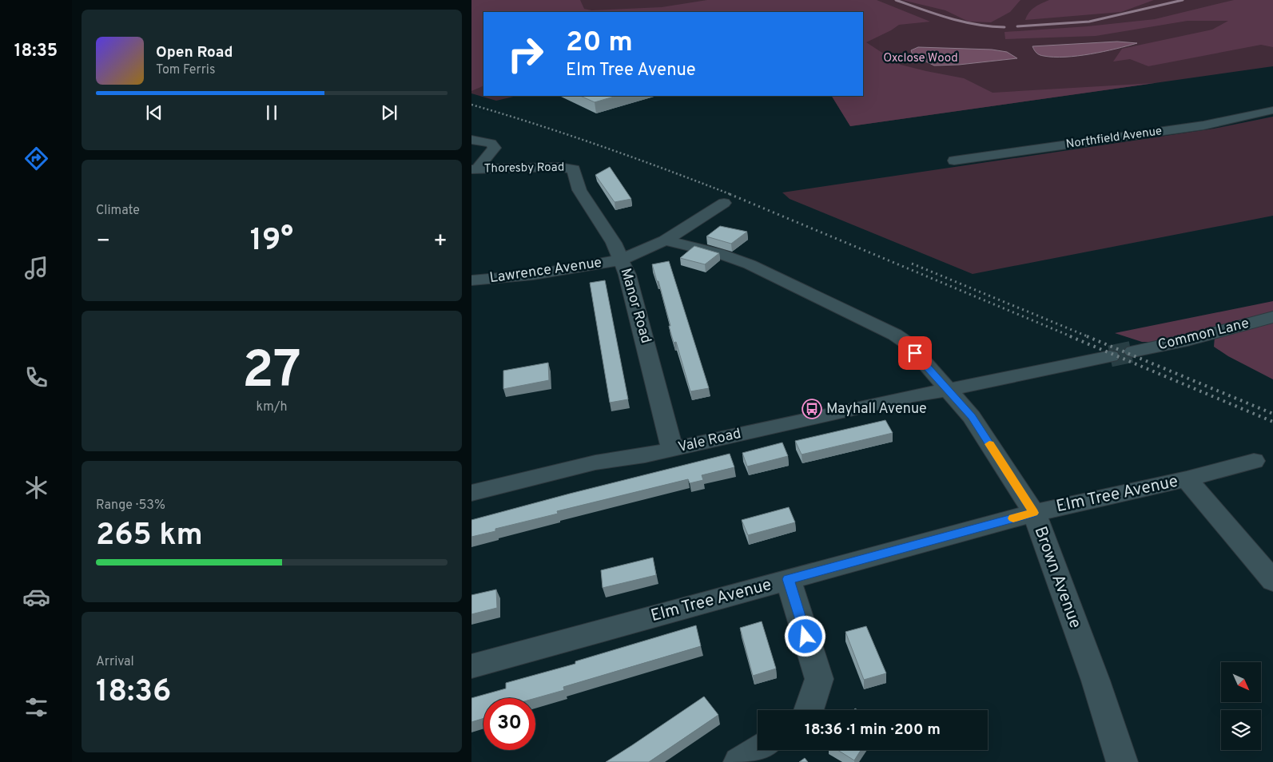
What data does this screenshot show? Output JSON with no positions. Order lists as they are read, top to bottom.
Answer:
{
  "streets": {
    "street": [
      "Northfield Avenue",
      "Thoresby Road",
      "Lawrence Avenue",
      "Manor Road",
      "Common Lane",
      "Vale Road",
      "Elm Tree Avenue",
      "Brown Avenue"
    ]
  },
  "crossings": [
    ["Thoresby Road", "Manor Road"],
    ["Lawrence Avenue", "Manor Road"],
    ["Manor Road", "Vale Road"],
    ["Vale Road", "Brown Avenue"],
    ["Elm Tree Avenue", "Brown Avenue"]
  ],
  "parks": ["Oxclose Wood"],
  "places": {
    "bus stop": ["Mayhall Avenue"]
  },
  "north": "bottom right",
  "page": {
    "tabs": "18:35",
    "turn": ["20 m", "Elm Tree Avenue"],
    "song": ["Open Road", "Tom Ferris"],
    "tile": [
      "Climate",
      ["27", "km/h"],
      ["Range · 53%", "265 km"],
      ["Arrival", "18:36"]
    ],
    "heat": ["−", "19°", "+"],
    "limit": "30",
    "trip": "18:36 · 1 min · 200 m"
  }
}
